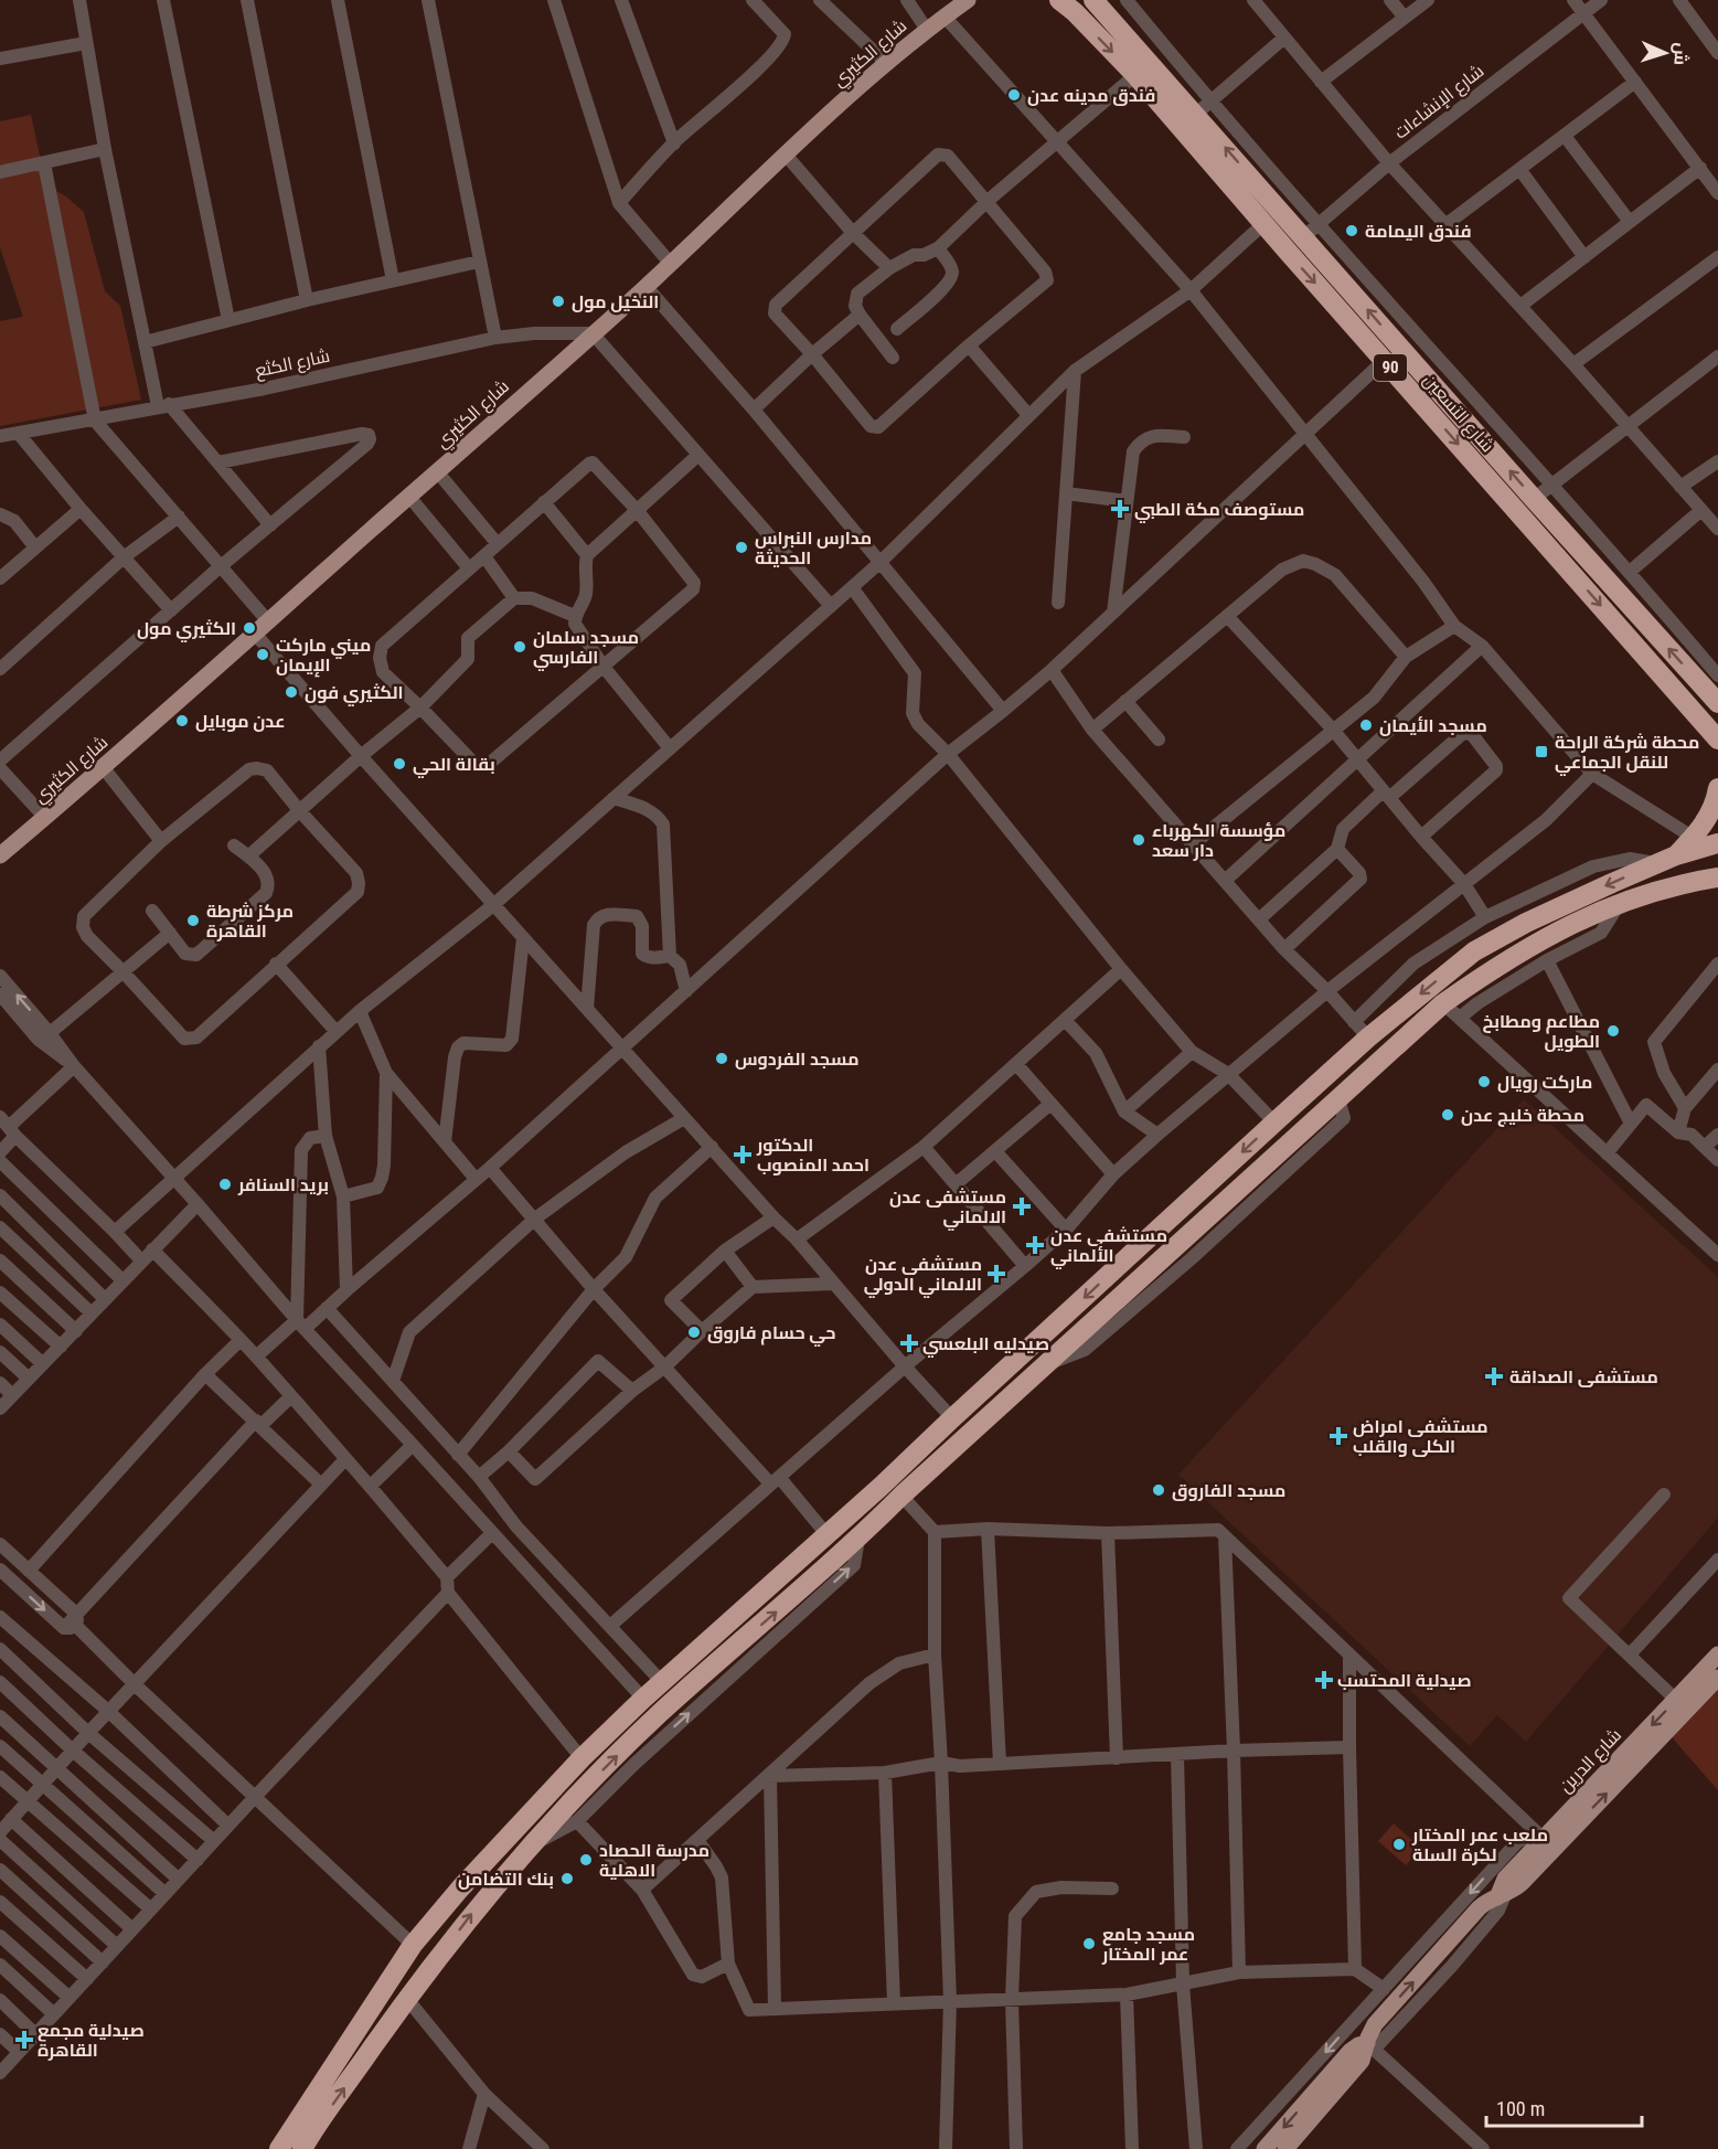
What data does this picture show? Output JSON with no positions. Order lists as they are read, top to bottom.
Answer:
{
  "streets": {
    "highway": ["90", "شارع التسعين"],
    "main road": ["شارع الكثيري", "شارع الدرين"],
    "street": ["شارع الإنشاءات", "شارع الكثع"]
  },
  "crossings": [
    ["شارع الكثيري", "شارع الكثع"],
    ["شارع الإنشاءات", "شارع التسعين"]
  ],
  "places": {
    "other": [
      "فندق مدينه عدن",
      "فندق اليمامة",
      "النخيل مول",
      "مدارس النبراس الحديثة",
      "الكثيري مول",
      "مسجد سلمان الفارسي",
      "ميني ماركت الإيمان",
      "الكثيري فون",
      "عدن موبايل",
      "مسجد الأيمان",
      "بقالة الحي",
      "مؤسسة الكهرباء دار سعد",
      "مركز شرطة القاهرة",
      "مطاعم ومطابخ الطويل",
      "مسجد الفردوس",
      "ماركت رويال",
      "محطة خليج عدن",
      "بريد السنافر",
      "حي حسام فاروق",
      "مسجد الفاروق",
      "ملعب عمر المختار لكرة السلة",
      "مدرسة الحصاد الاهلية",
      "بنك التضامن",
      "مسجد جامع عمر المختار"
    ],
    "health": [
      "مستوصف مكة الطبي",
      "الدكتور احمد المنصوب",
      "مستشفى عدن الالماني",
      "مستشفى عدن الألماني",
      "مستشفى عدن الالماني الدولي",
      "صيدليه البلعسي",
      "مستشفى الصداقة",
      "مستشفى امراض الكلى والقلب",
      "صيدلية المحتسب",
      "صيدلية مجمع القاهرة"
    ],
    "transit": ["محطة شركة الراحة للنقل الجماعي"]
  },
  "scale_bar": "100 m",
  "north": "right"
}
